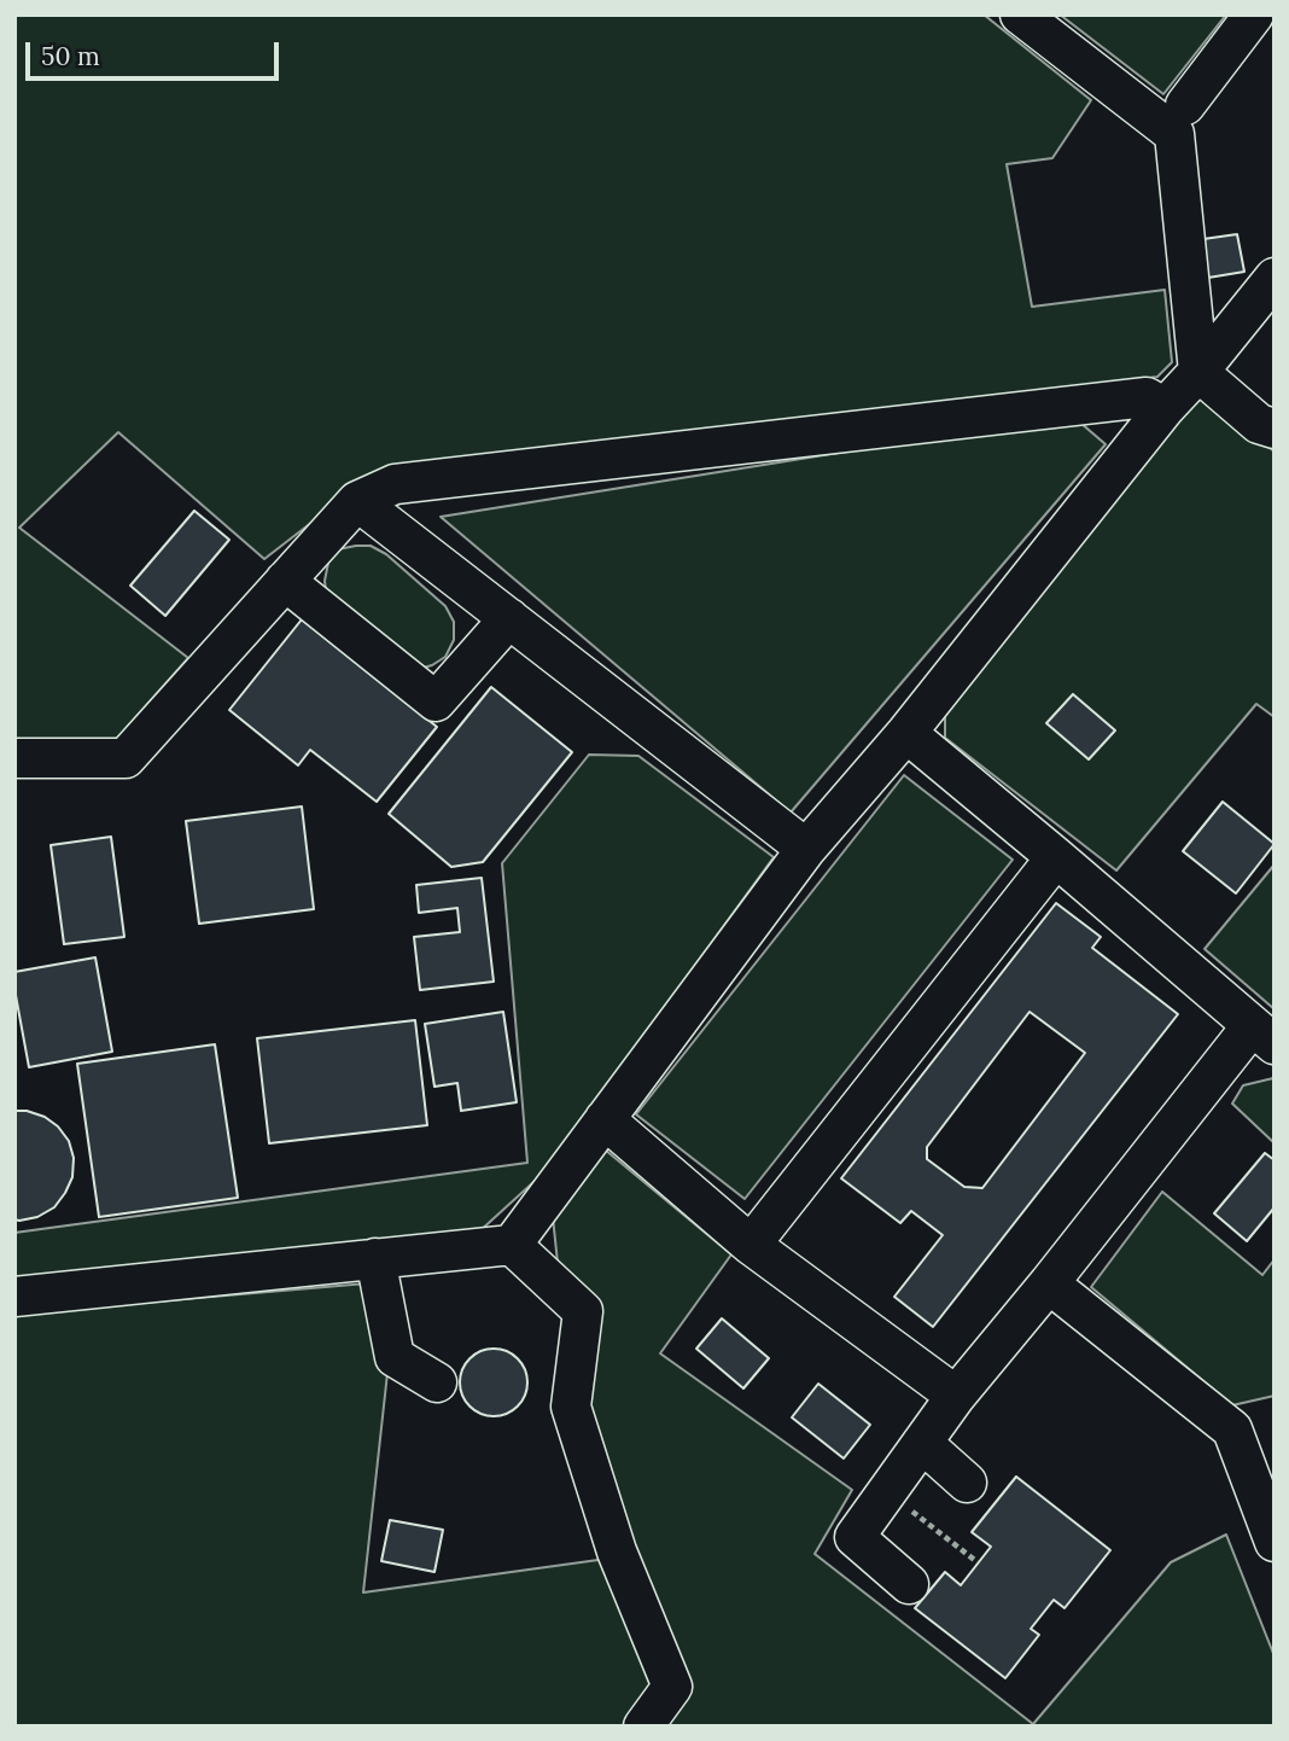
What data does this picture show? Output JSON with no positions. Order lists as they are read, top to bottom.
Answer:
{
  "scale_bar": "50 m"
}
